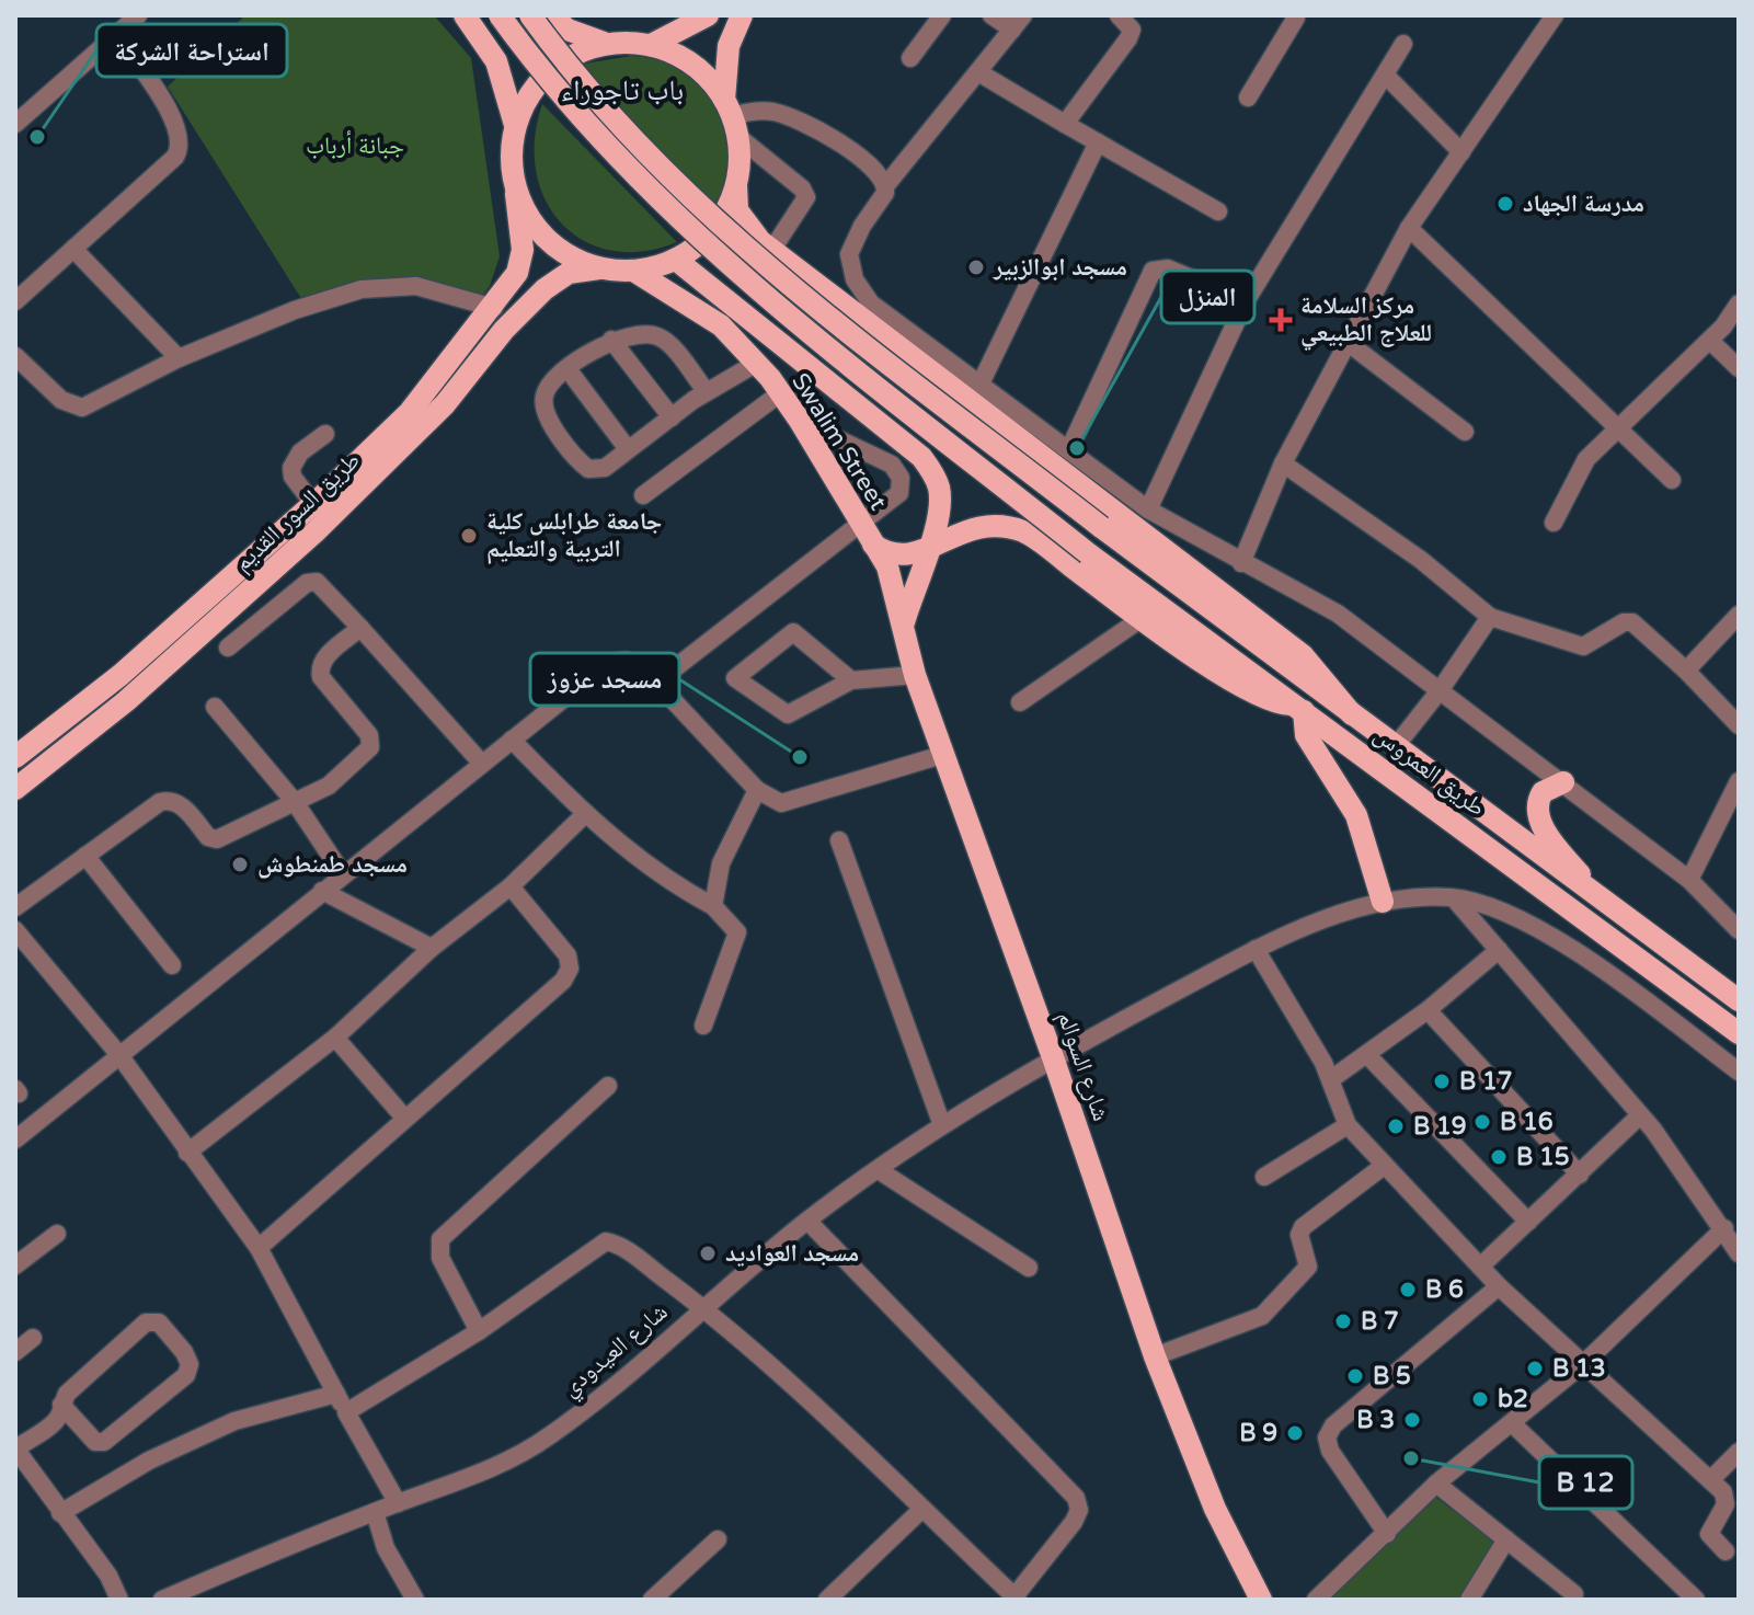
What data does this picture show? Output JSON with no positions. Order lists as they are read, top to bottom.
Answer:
{
  "streets": {
    "main road": [
      "Swalim Street",
      "طريق السور القديم",
      "طريق العمروس",
      "شارع السوالم"
    ],
    "street": ["شارع العيدودي"]
  },
  "crossings": [
    ["Swalim Street", "طريق السور القديم"],
    ["Swalim Street", "شارع السوالم"],
    ["شارع السوالم", "شارع العيدودي"]
  ],
  "districts": ["باب تاجوراء"],
  "parks": ["جبانة أرباب"],
  "places": {
    "other": [
      "استراحة الشركة",
      "مدرسة الجهاد",
      "مسجد ابوالزبير",
      "المنزل",
      "جامعة طرابلس كلية التربية والتعليم",
      "مسجد عزوز",
      "مسجد طمنطوش",
      "B 17",
      "B 16",
      "B 19",
      "B 15",
      "مسجد العواديد",
      "B 6",
      "B 7",
      "B 13",
      "B 5",
      "b2",
      "B 3",
      "B 9",
      "B 12"
    ],
    "health": ["مركز السلامة للعلاج الطبيعي"]
  }
}
